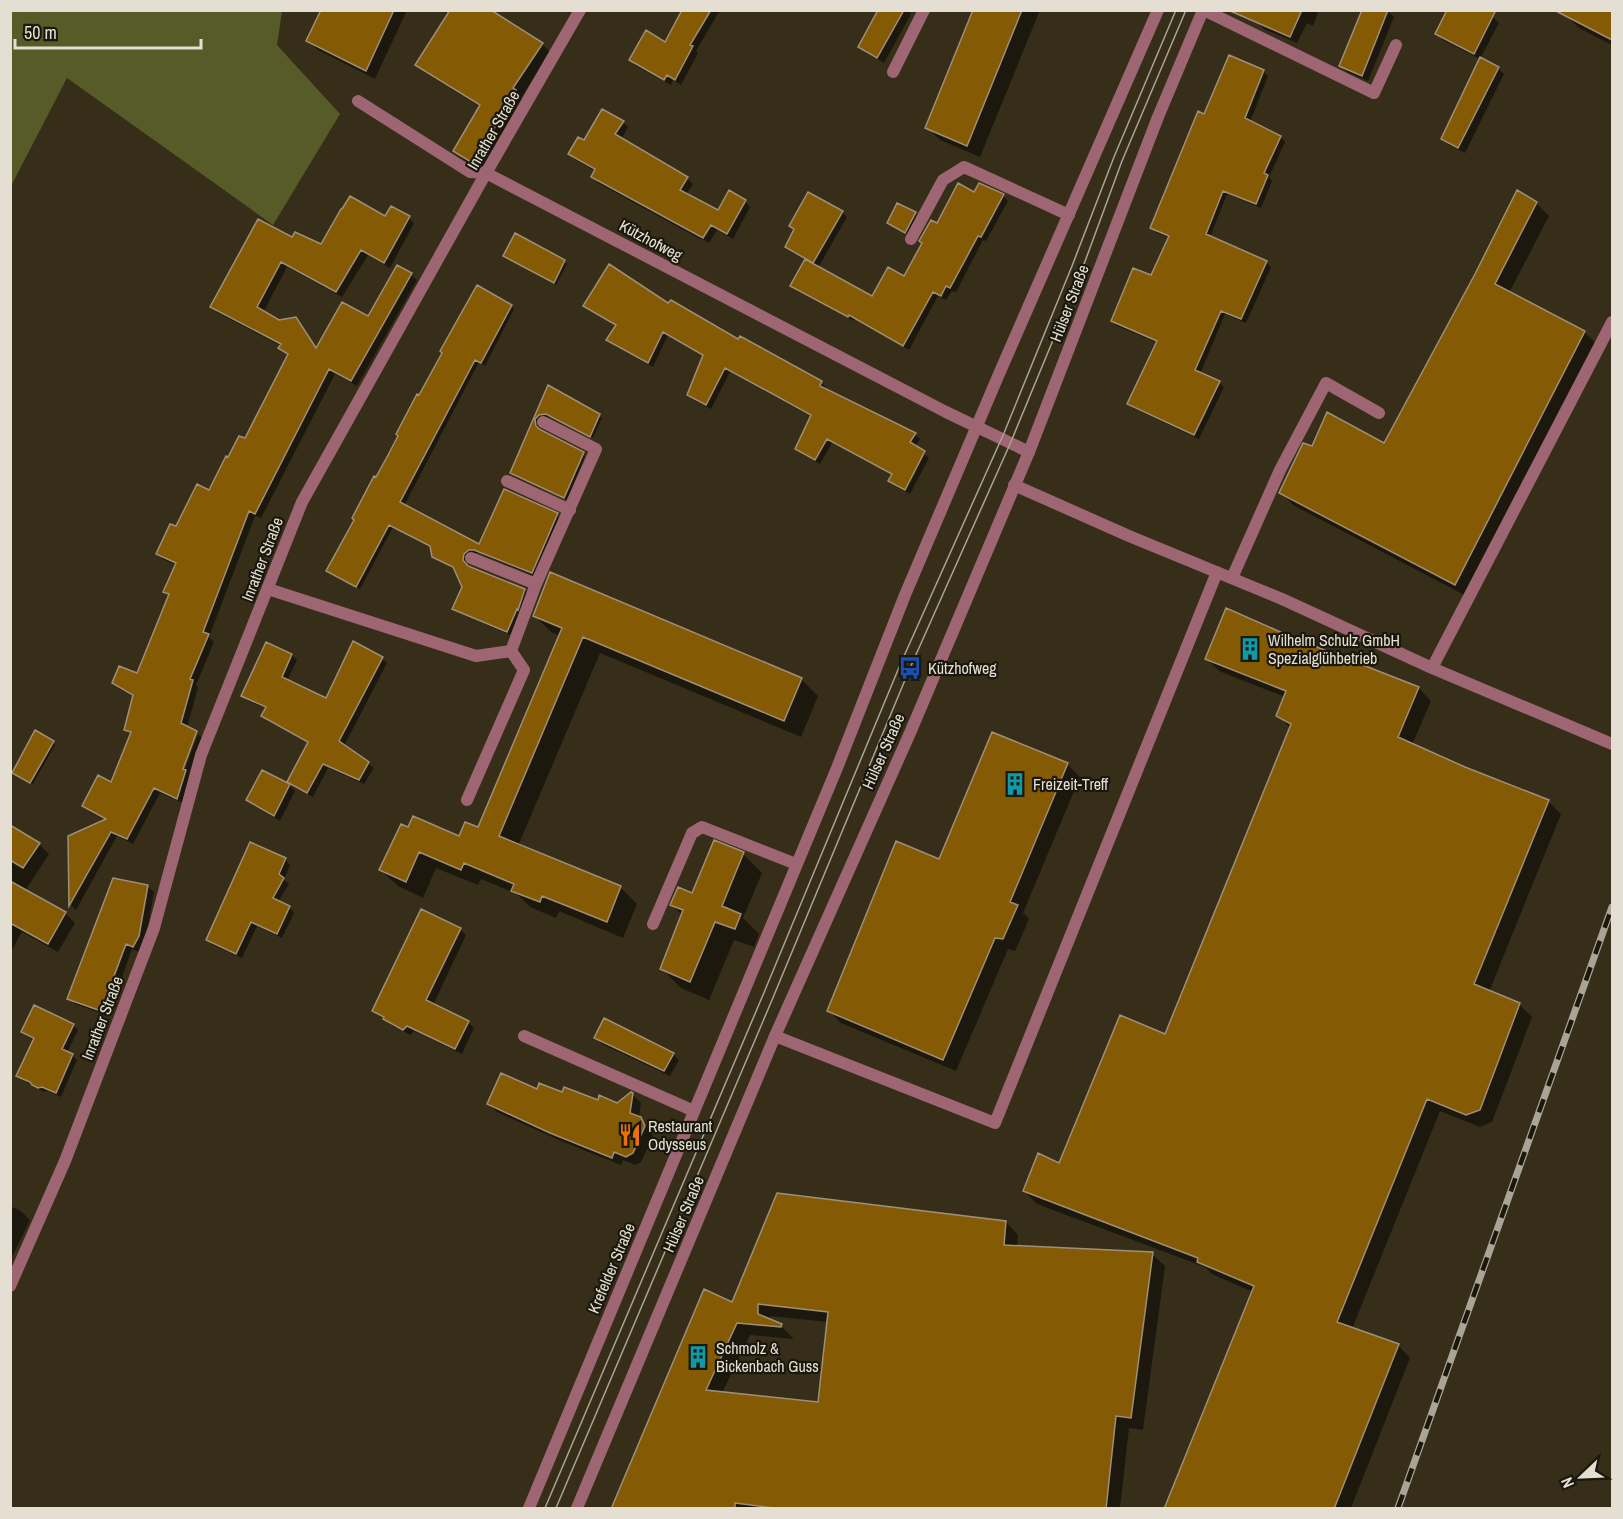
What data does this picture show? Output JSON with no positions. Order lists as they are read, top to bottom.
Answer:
{
  "streets": {
    "street": [
      "Inrather Straße",
      "Kützhofweg",
      "Hülser Straße",
      "Krefelder Straße"
    ]
  },
  "crossings": [
    ["Inrather Straße", "Kützhofweg"],
    ["Kützhofweg", "Hülser Straße"],
    ["Hülser Straße", "Krefelder Straße"]
  ],
  "places": {
    "building": ["Wilhelm Schulz GmbH Spezialglühbetrieb", "Freizeit-Treff", "Schmolz & Bickenbach Guss"],
    "bus stop": ["Kützhofweg"],
    "restaurant": ["Restaurant Odysseus"]
  },
  "scale_bar": "50 m",
  "north": "bottom left"
}
